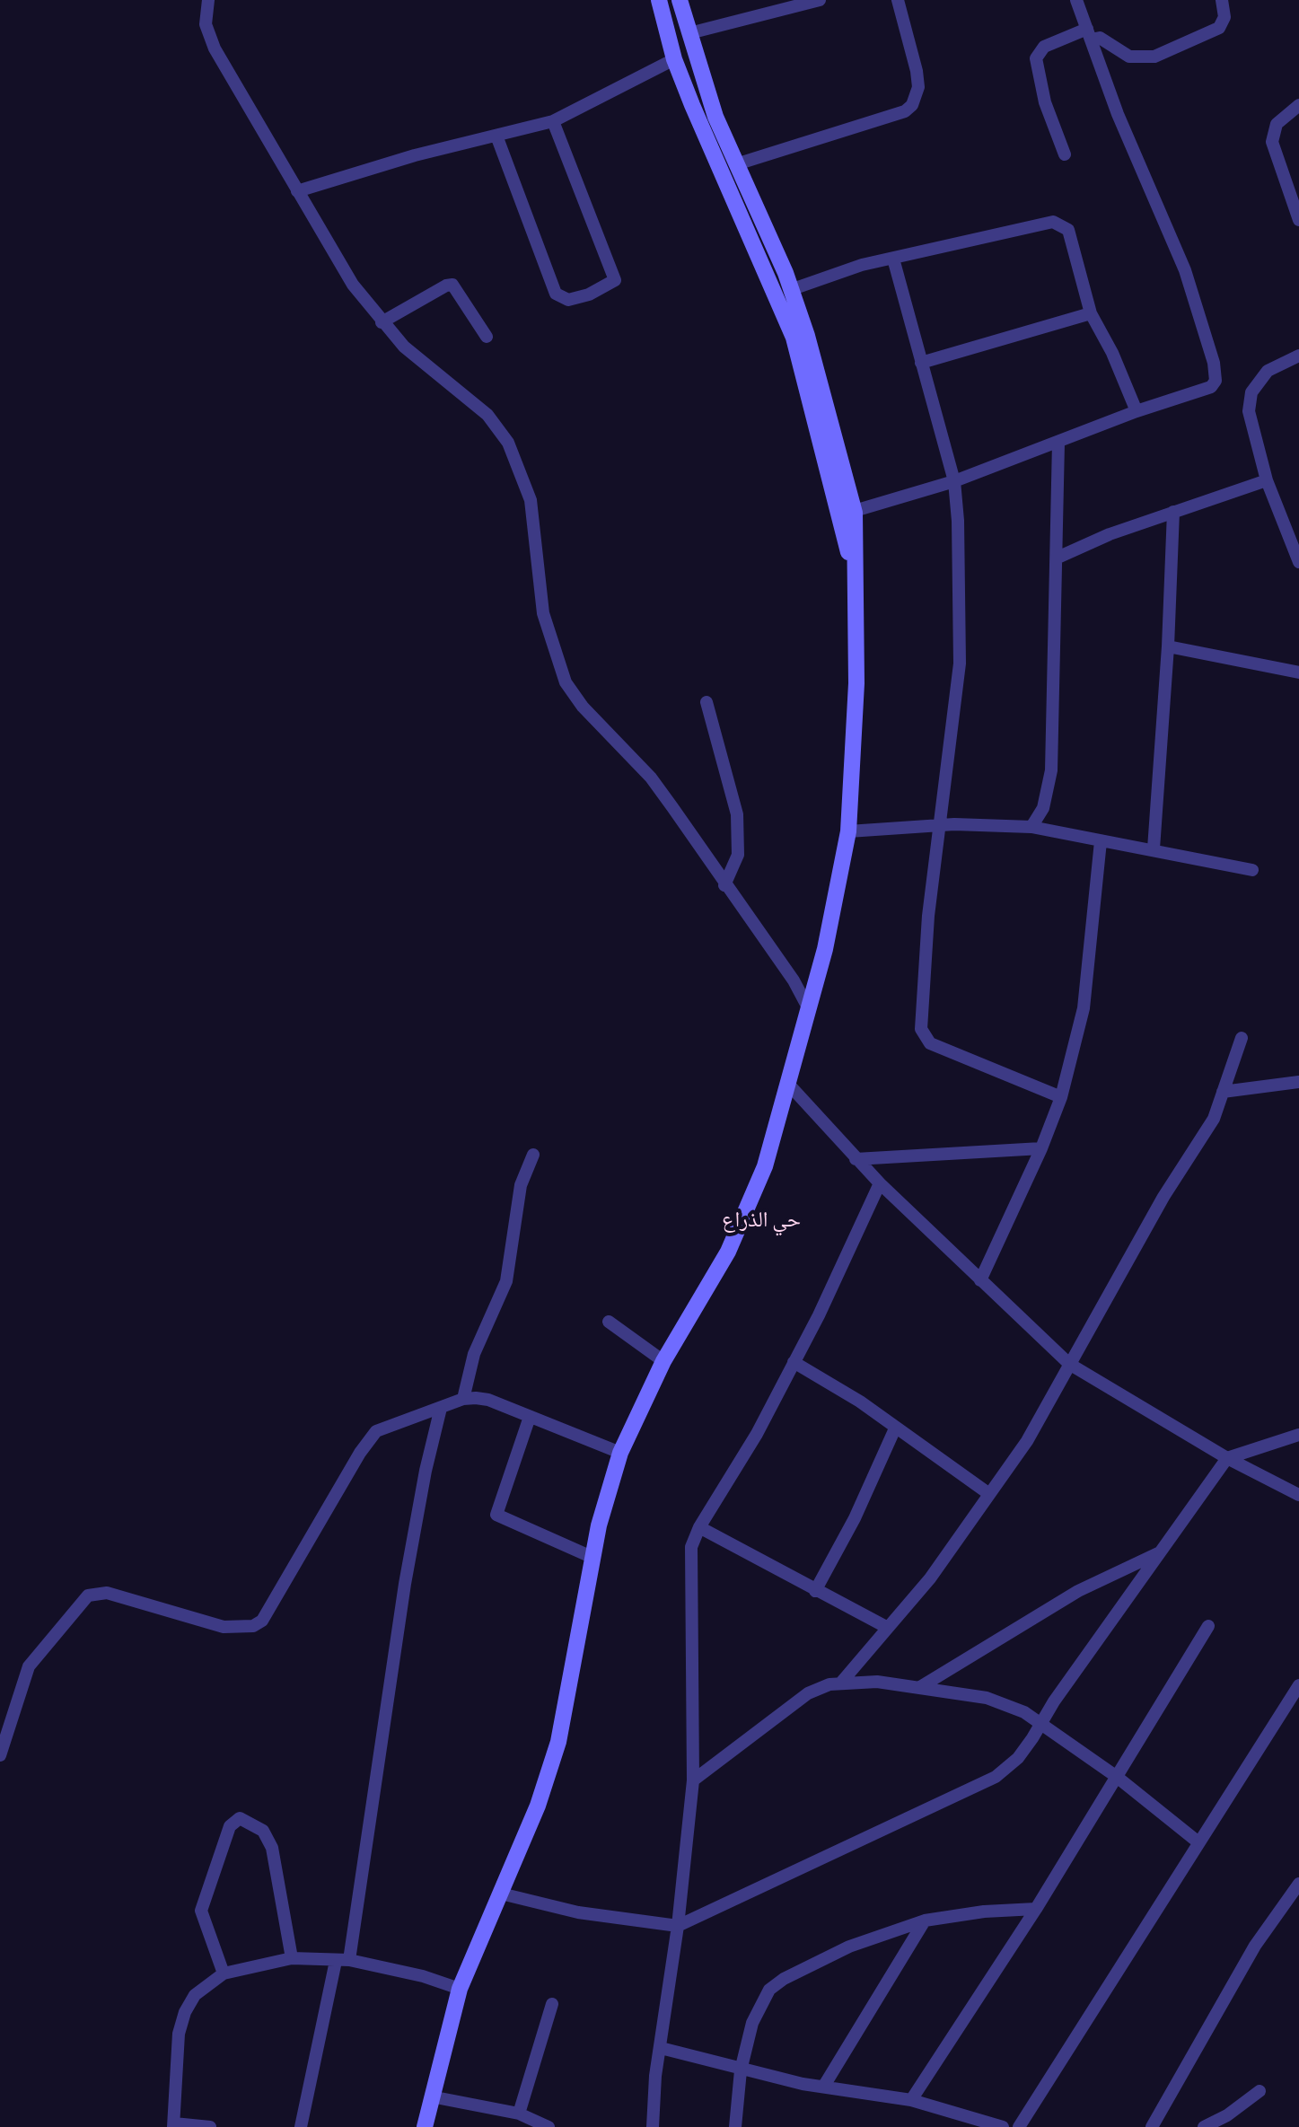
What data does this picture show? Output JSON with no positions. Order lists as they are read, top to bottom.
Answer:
{
  "districts": ["حي الذراع"]
}
